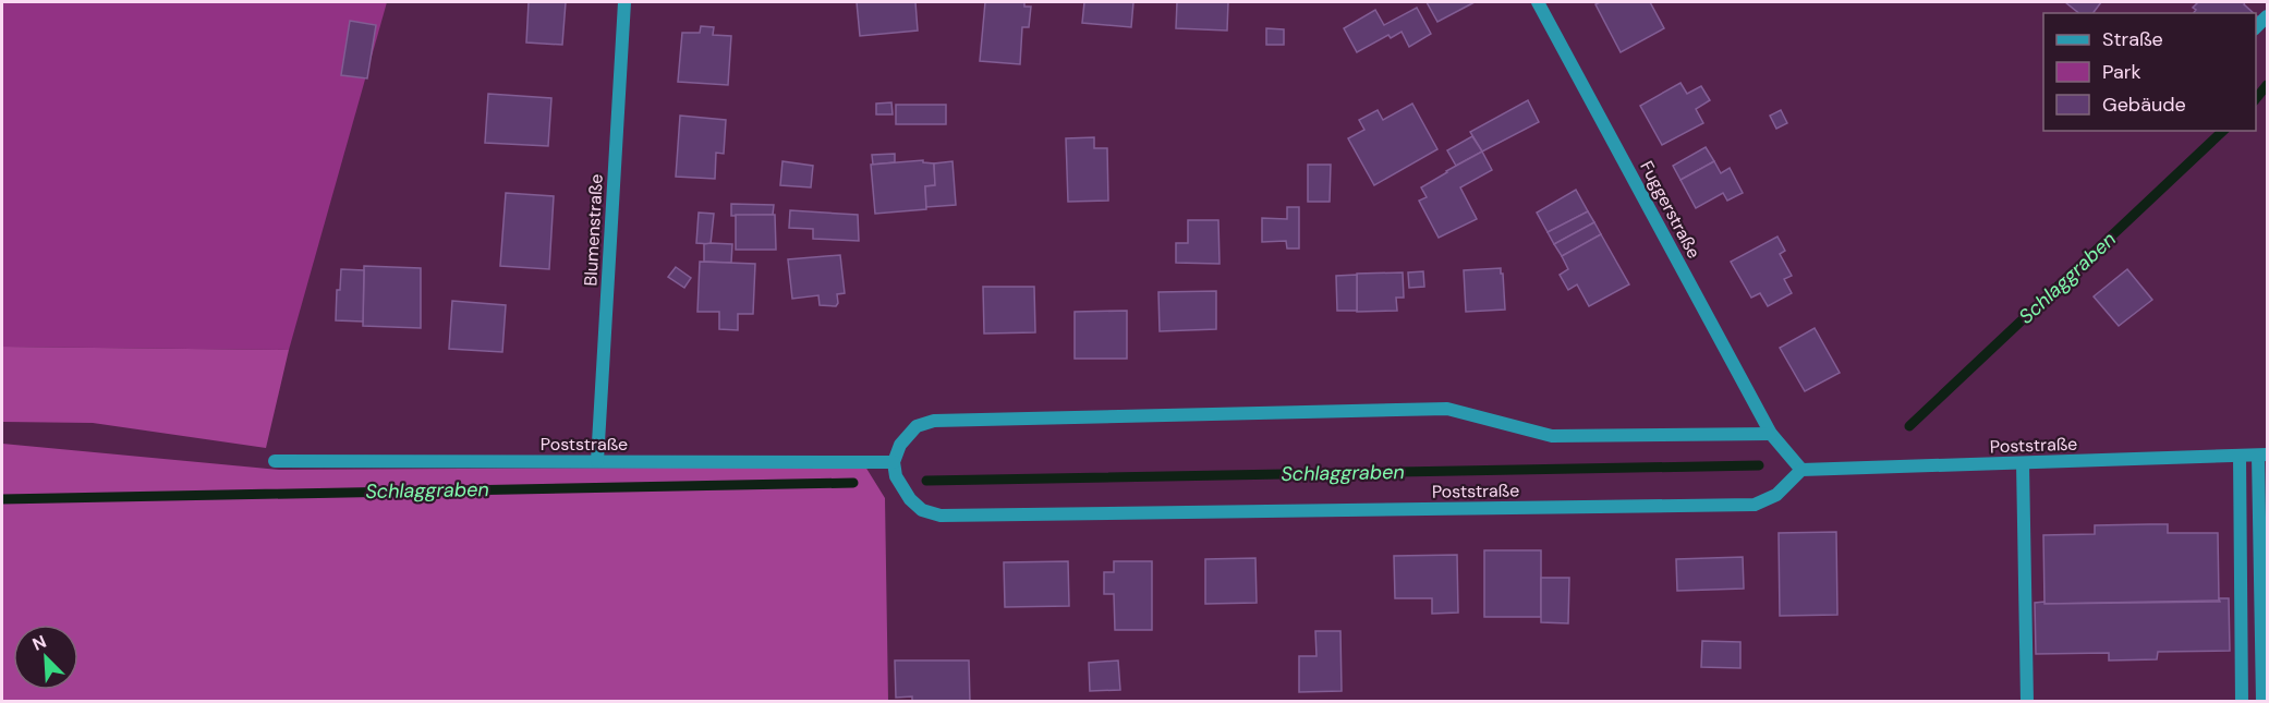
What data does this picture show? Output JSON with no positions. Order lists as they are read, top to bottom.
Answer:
{
  "streets": {
    "street": ["Fuggerstraße", "Blumenstraße", "Poststraße"]
  },
  "crossings": [
    ["Blumenstraße", "Poststraße"]
  ],
  "water": ["Schlaggraben"],
  "legend": ["Straße", "Park", "Gebäude"],
  "north": "top left"
}
